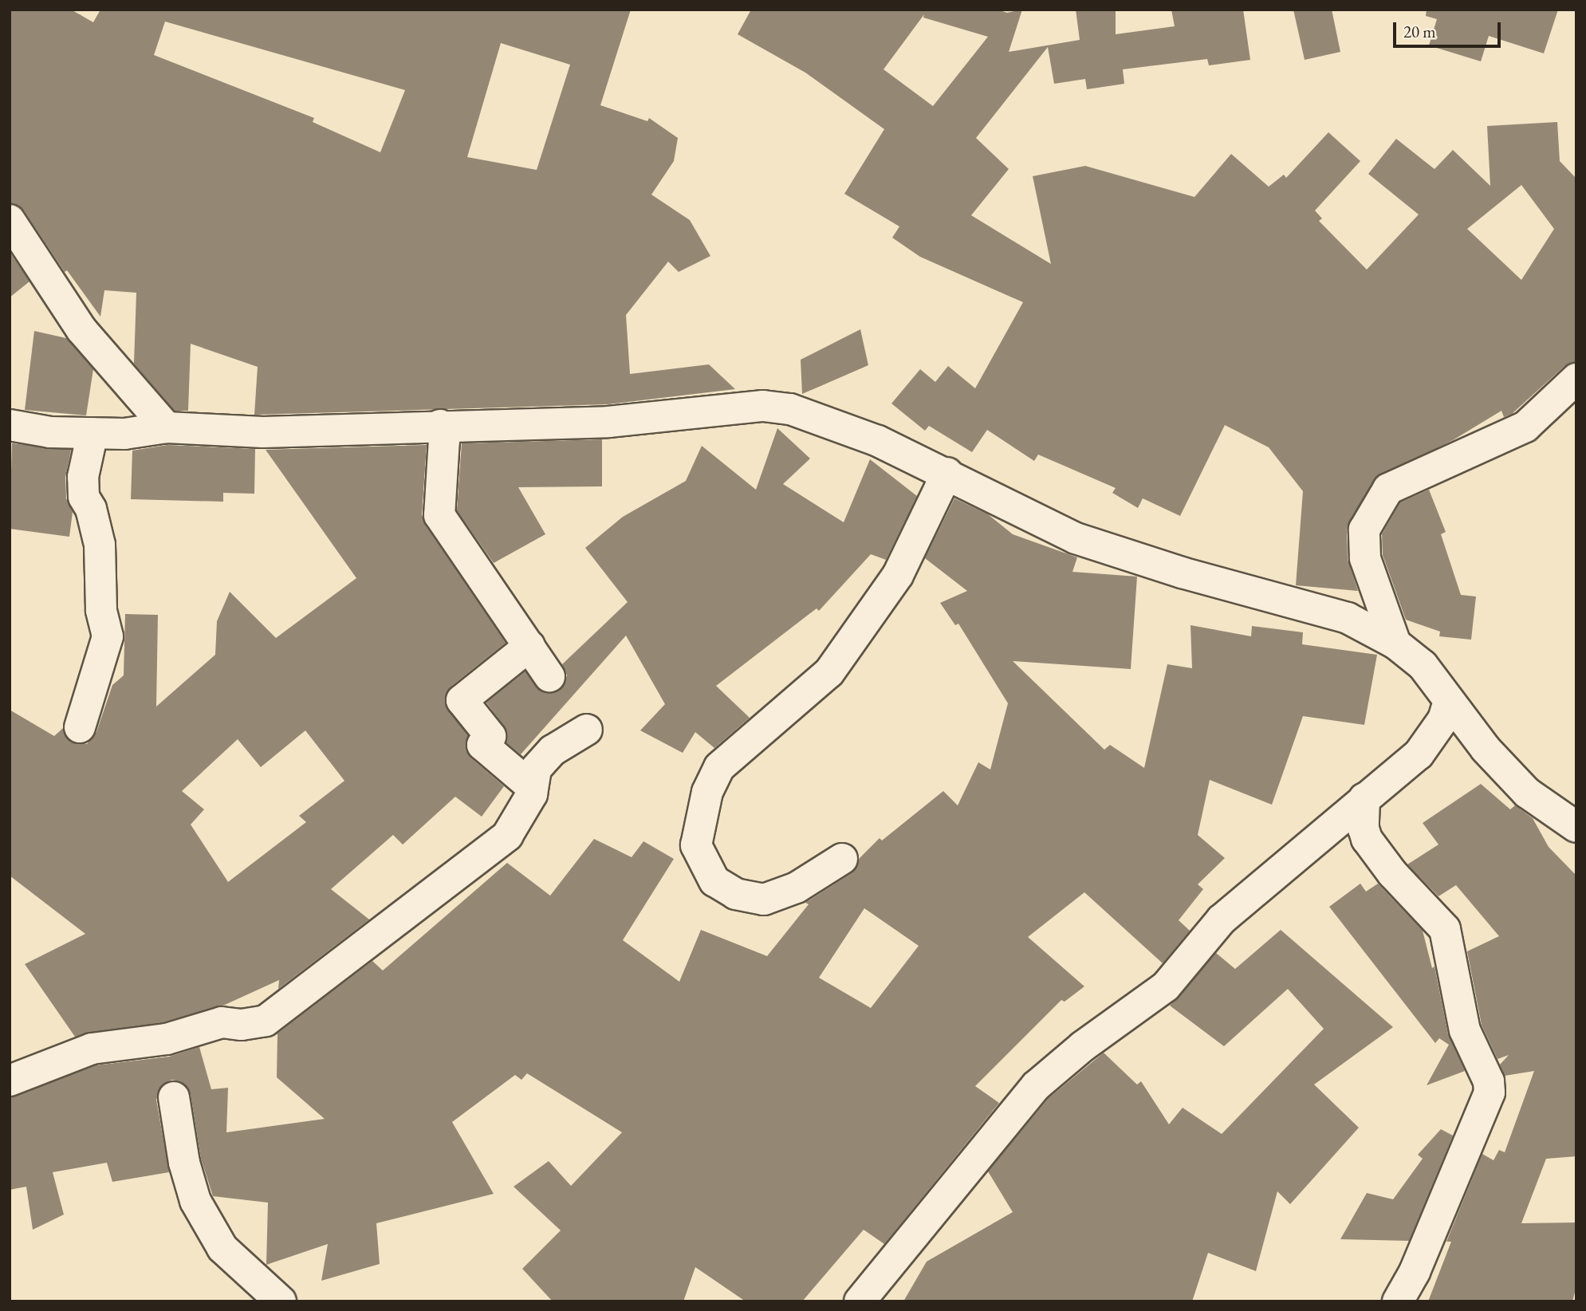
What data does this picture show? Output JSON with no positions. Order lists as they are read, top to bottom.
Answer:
{
  "scale_bar": "20 m"
}
